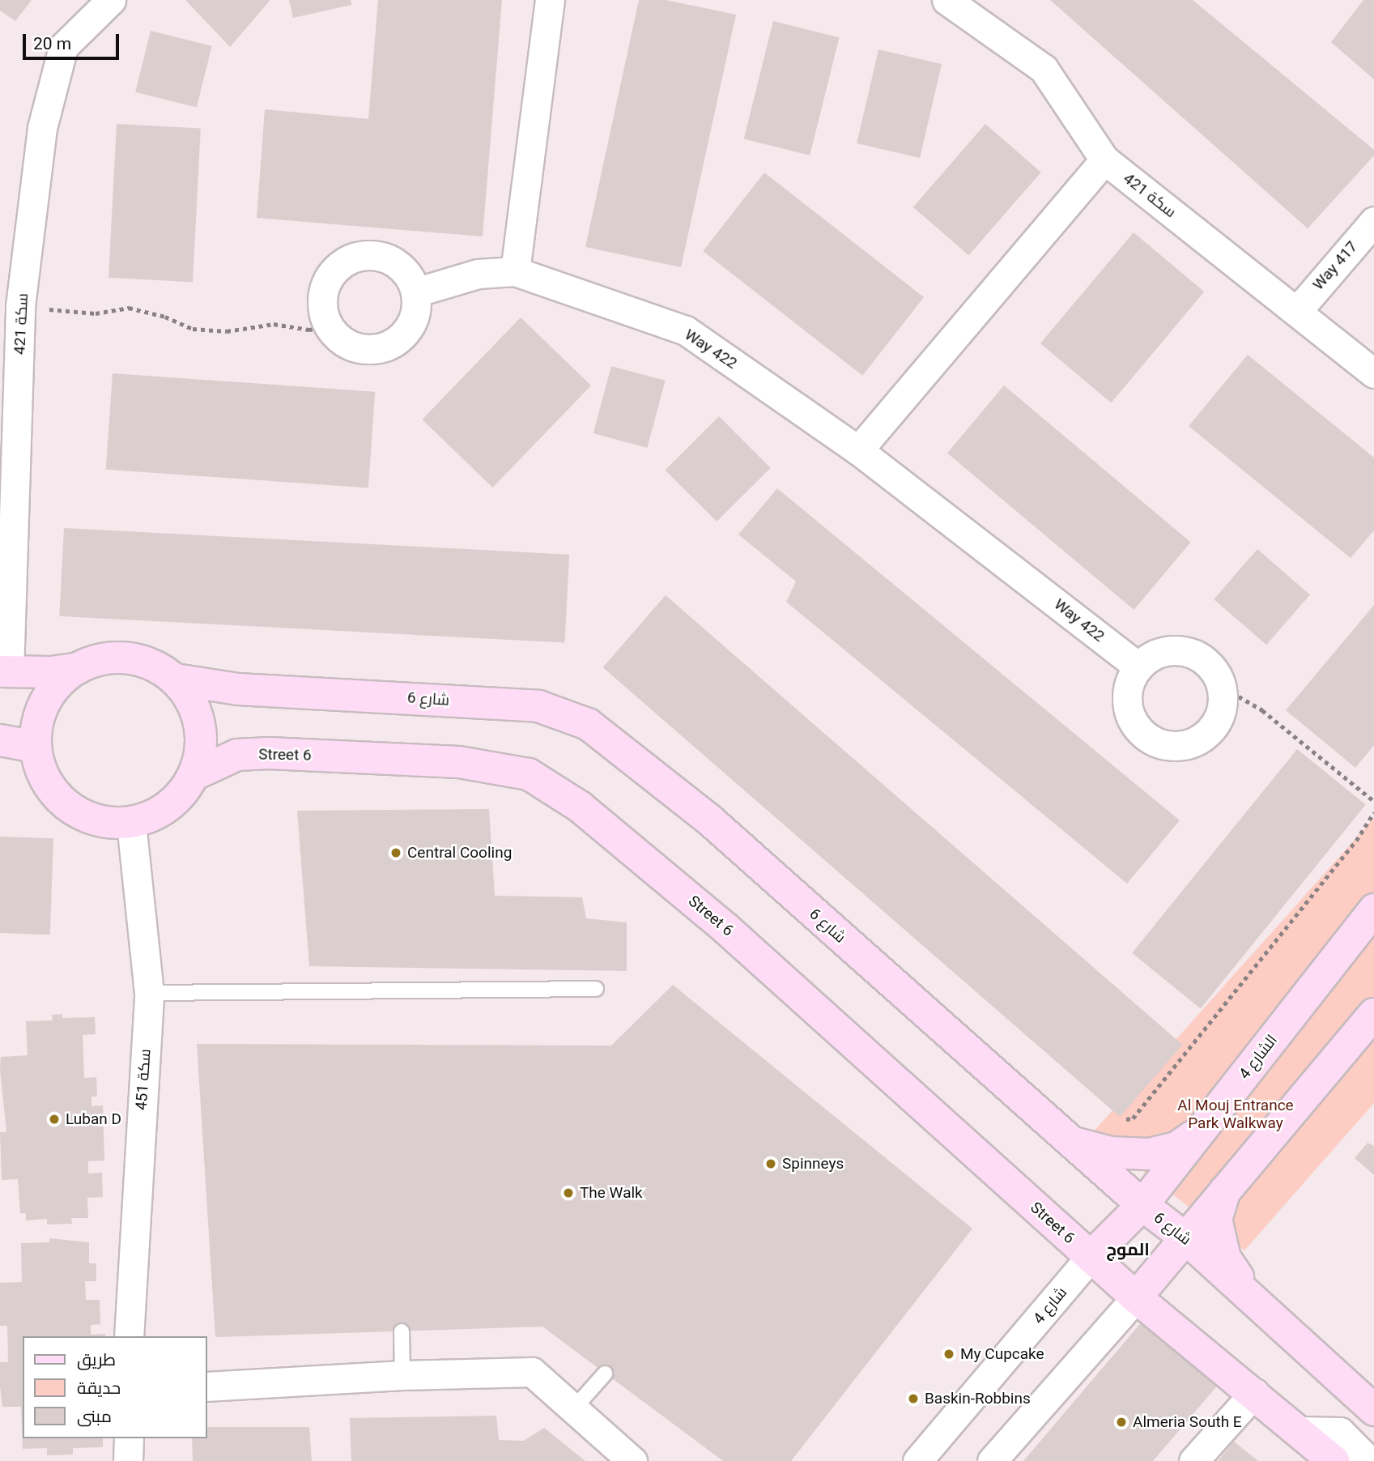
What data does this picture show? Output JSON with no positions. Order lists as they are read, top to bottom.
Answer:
{
  "streets": {
    "street": [
      "سكة 421",
      "Way 417",
      "Way 422",
      "شارع 6",
      "Street 6",
      "الشارع 4",
      "سكة 451",
      "شارع 4"
    ]
  },
  "crossings": [
    ["سكة 421", "Way 417"],
    ["شارع 6", "Street 6"],
    ["شارع 6", "الشارع 4"],
    ["شارع 6", "سكة 451"],
    ["شارع 6", "شارع 4"],
    ["Street 6", "سكة 451"],
    ["Street 6", "شارع 4"],
    ["الشارع 4", "شارع 4"]
  ],
  "districts": ["الموج"],
  "parks": ["Al Mouj Entrance Park Walkway"],
  "places": [
    "Central Cooling",
    "Luban D",
    "Spinneys",
    "The Walk",
    "My Cupcake",
    "Baskin-Robbins",
    "Almeria South E"
  ],
  "legend": ["طريق", "حديقة", "مبنى"],
  "scale_bar": "20 m"
}
